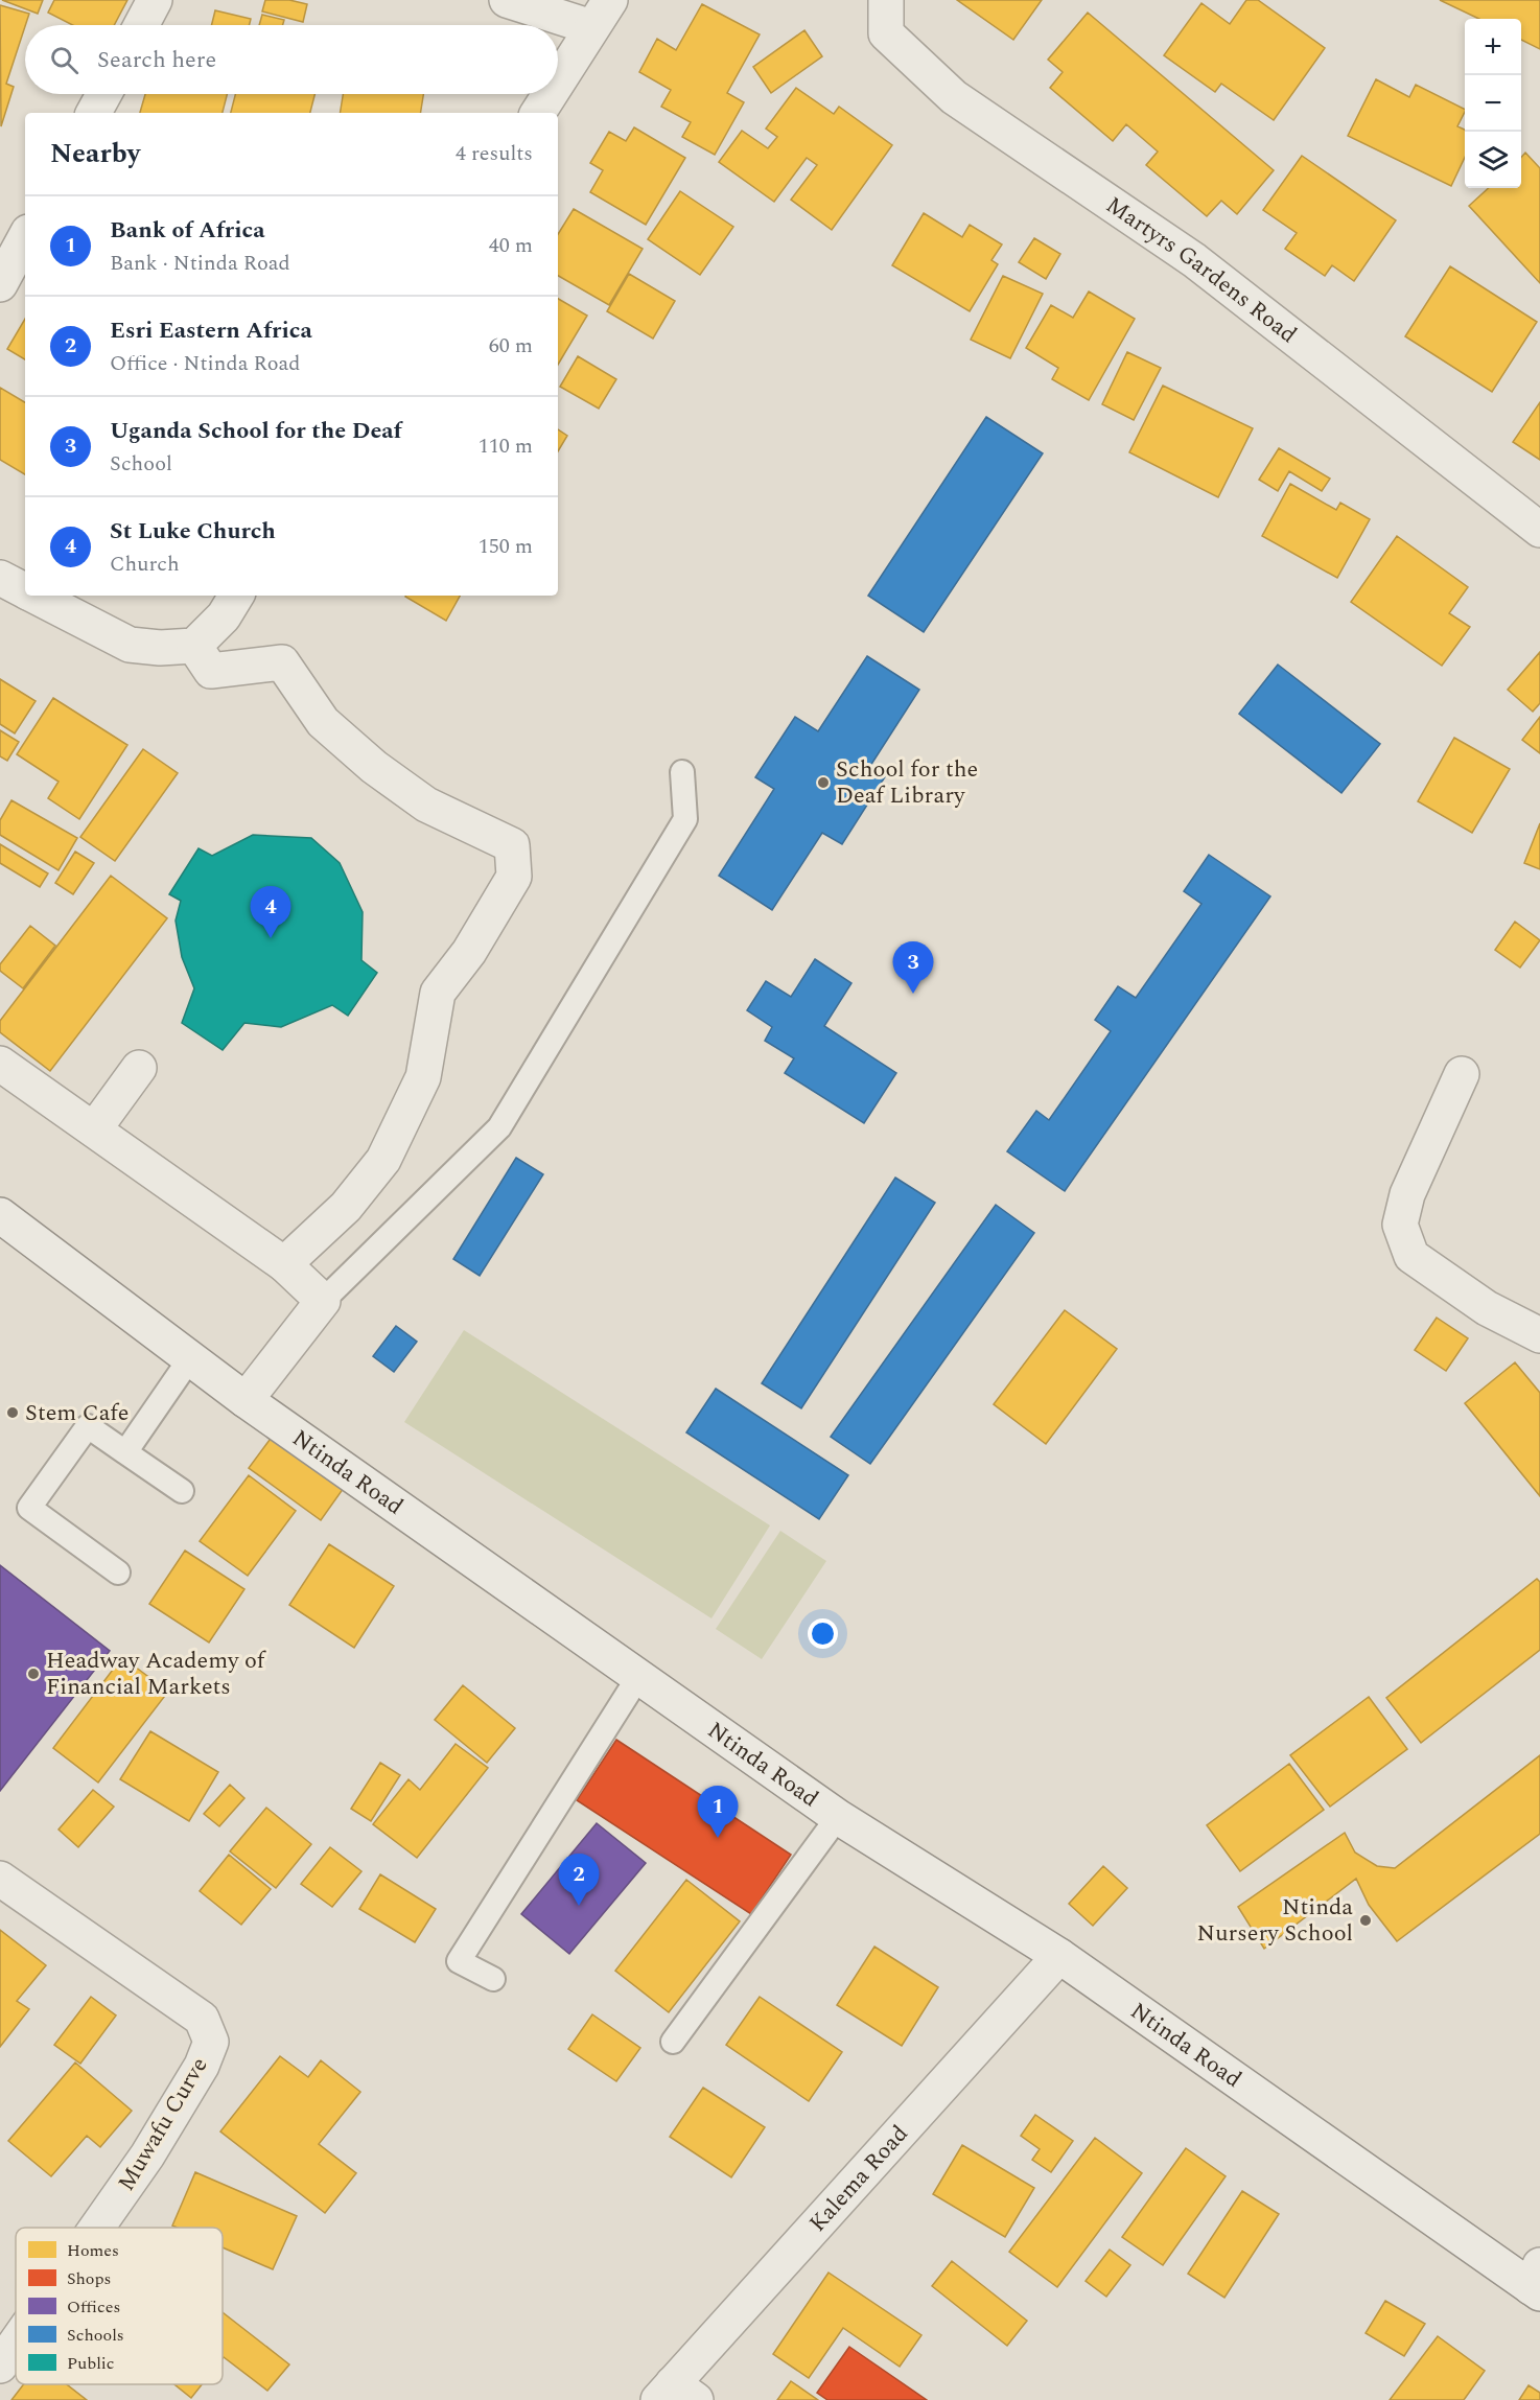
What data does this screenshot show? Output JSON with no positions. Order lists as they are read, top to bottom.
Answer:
{
  "streets": {
    "street": [
      "Martyrs Gardens Road",
      "Ntinda Road",
      "Muwafu Curve",
      "Kalema Road"
    ]
  },
  "crossings": [
    ["Ntinda Road", "Kalema Road"]
  ],
  "places": [
    "School for the Deaf Library",
    "Stem Cafe",
    "Headway Academy of Financial Markets",
    "Ntinda Nursery School"
  ],
  "legend": [
    "Homes",
    "Shops",
    "Offices",
    "Schools",
    "Public"
  ],
  "page": {
    "map_buttons": ["+", "−"],
    "search": "Search here",
    "heading": ["Nearby", "4 results"],
    "list": [
      {
        "mark": "1",
        "name": "Bank of Africa",
        "note": "Bank · Ntinda Road",
        "value": "40 m"
      },
      {
        "mark": "2",
        "name": "Esri Eastern Africa",
        "note": "Office · Ntinda Road",
        "value": "60 m"
      },
      {
        "mark": "3",
        "name": "Uganda School for the Deaf",
        "note": "School",
        "value": "110 m"
      },
      {
        "mark": "4",
        "name": "St Luke Church",
        "note": "Church",
        "value": "150 m"
      }
    ],
    "pins": [
      "4",
      "3",
      "1",
      "2"
    ]
  }
}
